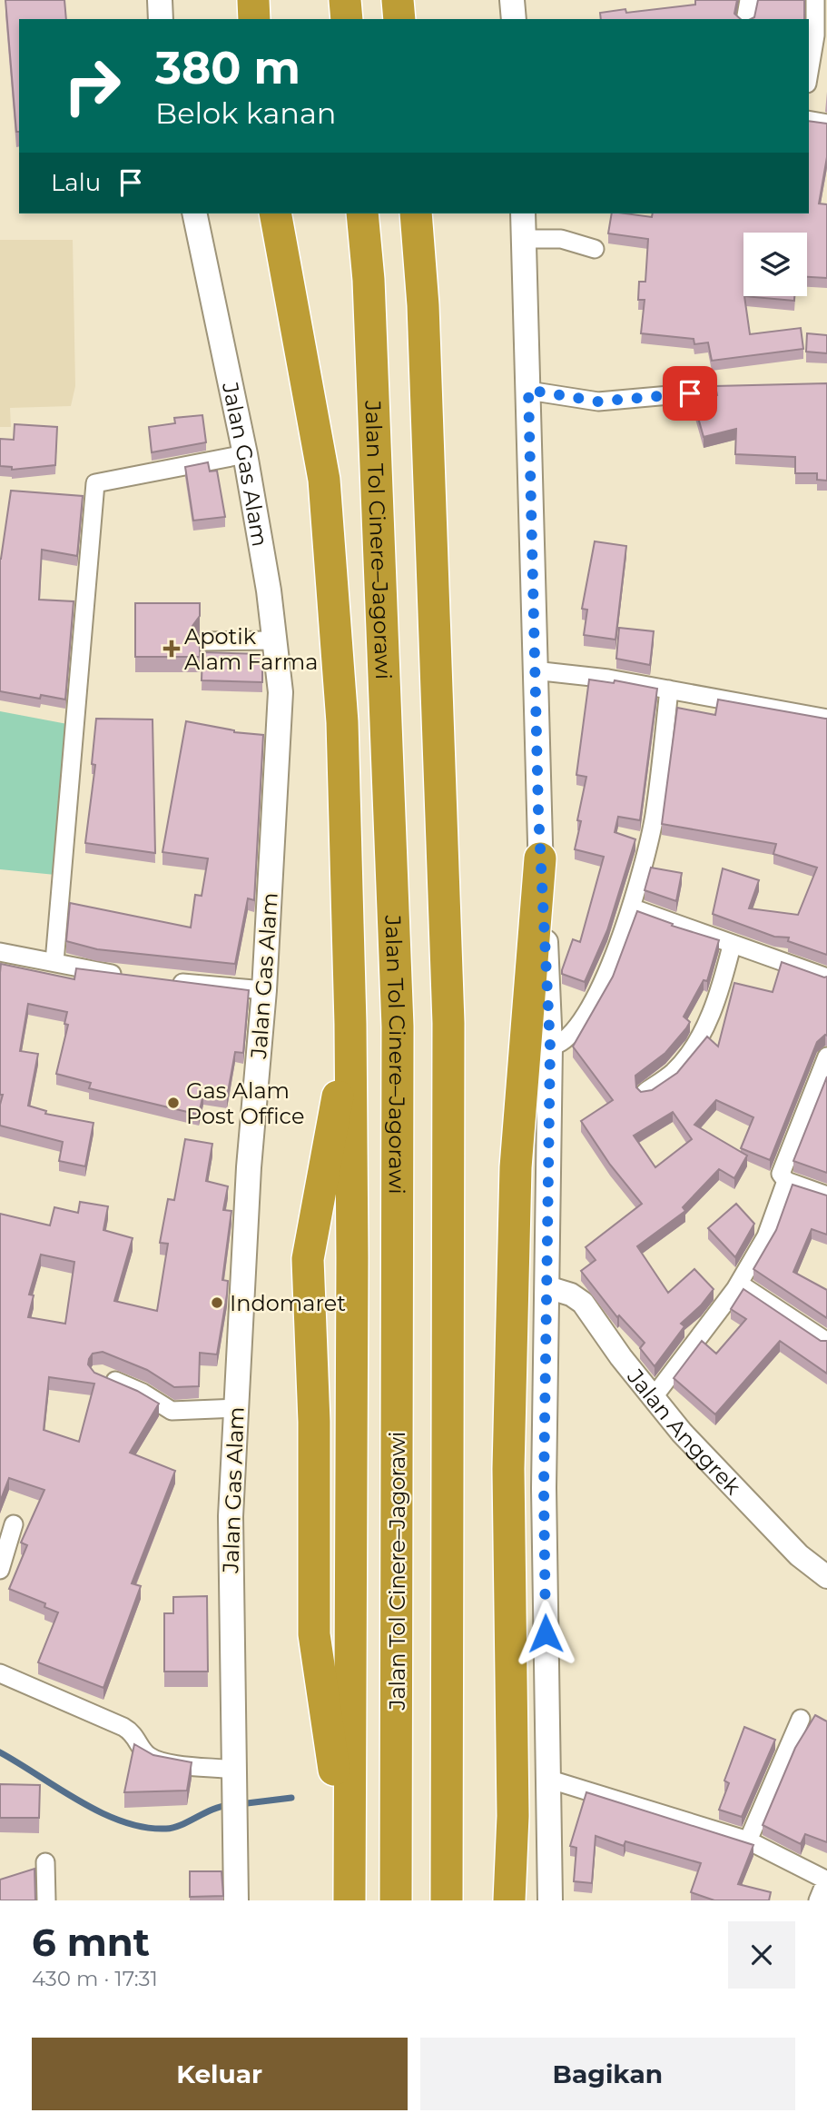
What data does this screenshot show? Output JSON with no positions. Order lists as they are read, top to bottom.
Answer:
{
  "streets": {
    "highway": ["Jalan Tol Cinere–Jagorawi"],
    "main road": ["Jalan Gas Alam"],
    "street": ["Jalan Anggrek"]
  },
  "places": {
    "health": ["Apotik Alam Farma"],
    "other": ["Gas Alam Post Office", "Indomaret"]
  },
  "page": {
    "turn": ["380 m", "Belok kanan"],
    "then": "Lalu",
    "heading": ["6 mnt", "430 m · 17:31"],
    "buttons": ["Keluar", "Bagikan"]
  }
}
